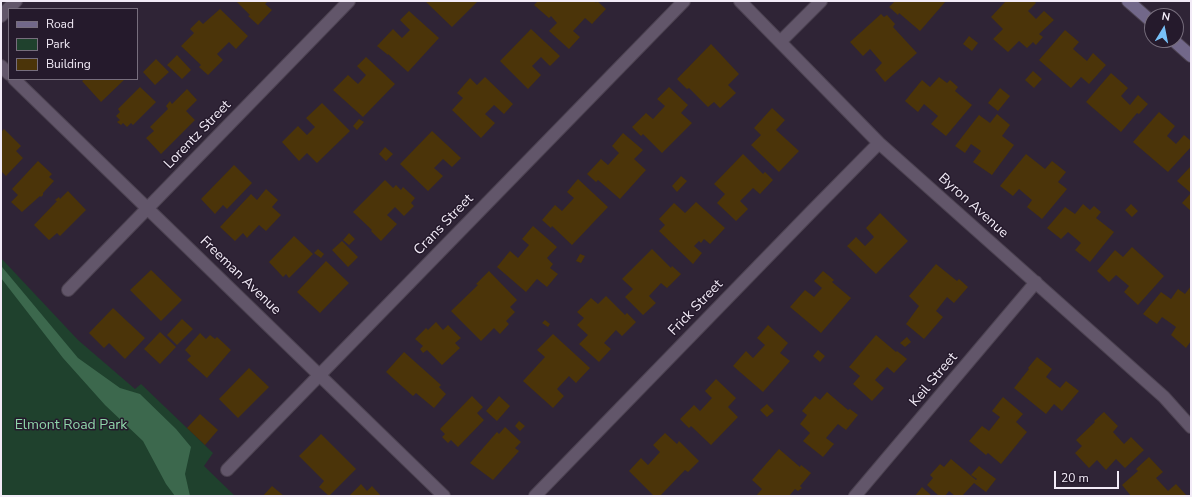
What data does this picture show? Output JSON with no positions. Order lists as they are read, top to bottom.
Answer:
{
  "streets": {
    "street": [
      "Lorentz Street",
      "Byron Avenue",
      "Crans Street",
      "Freeman Avenue",
      "Frick Street",
      "Keil Street"
    ]
  },
  "crossings": [
    ["Lorentz Street", "Freeman Avenue"],
    ["Byron Avenue", "Frick Street"],
    ["Byron Avenue", "Keil Street"],
    ["Crans Street", "Freeman Avenue"]
  ],
  "parks": ["Elmont Road Park"],
  "legend": ["Road", "Park", "Building"],
  "scale_bar": "20 m",
  "north": "top"
}
